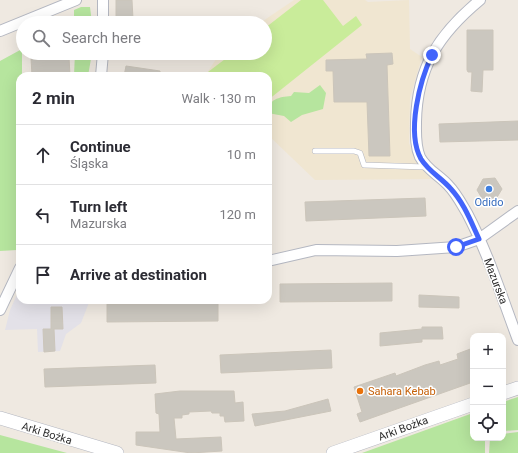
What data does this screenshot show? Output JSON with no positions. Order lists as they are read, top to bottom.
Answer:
{
  "streets": {
    "street": ["Mazurska", "Arki Bożka"]
  },
  "places": ["Odido", "Sahara Kebab"],
  "page": {
    "search": "Search here",
    "heading": ["2 min", "Walk · 130 m"],
    "list": [
      ["Continue", "Śląska", "10 m"],
      ["Turn left", "Mazurska", "120 m"],
      "Arrive at destination"
    ],
    "map_buttons": ["+", "−"]
  }
}
